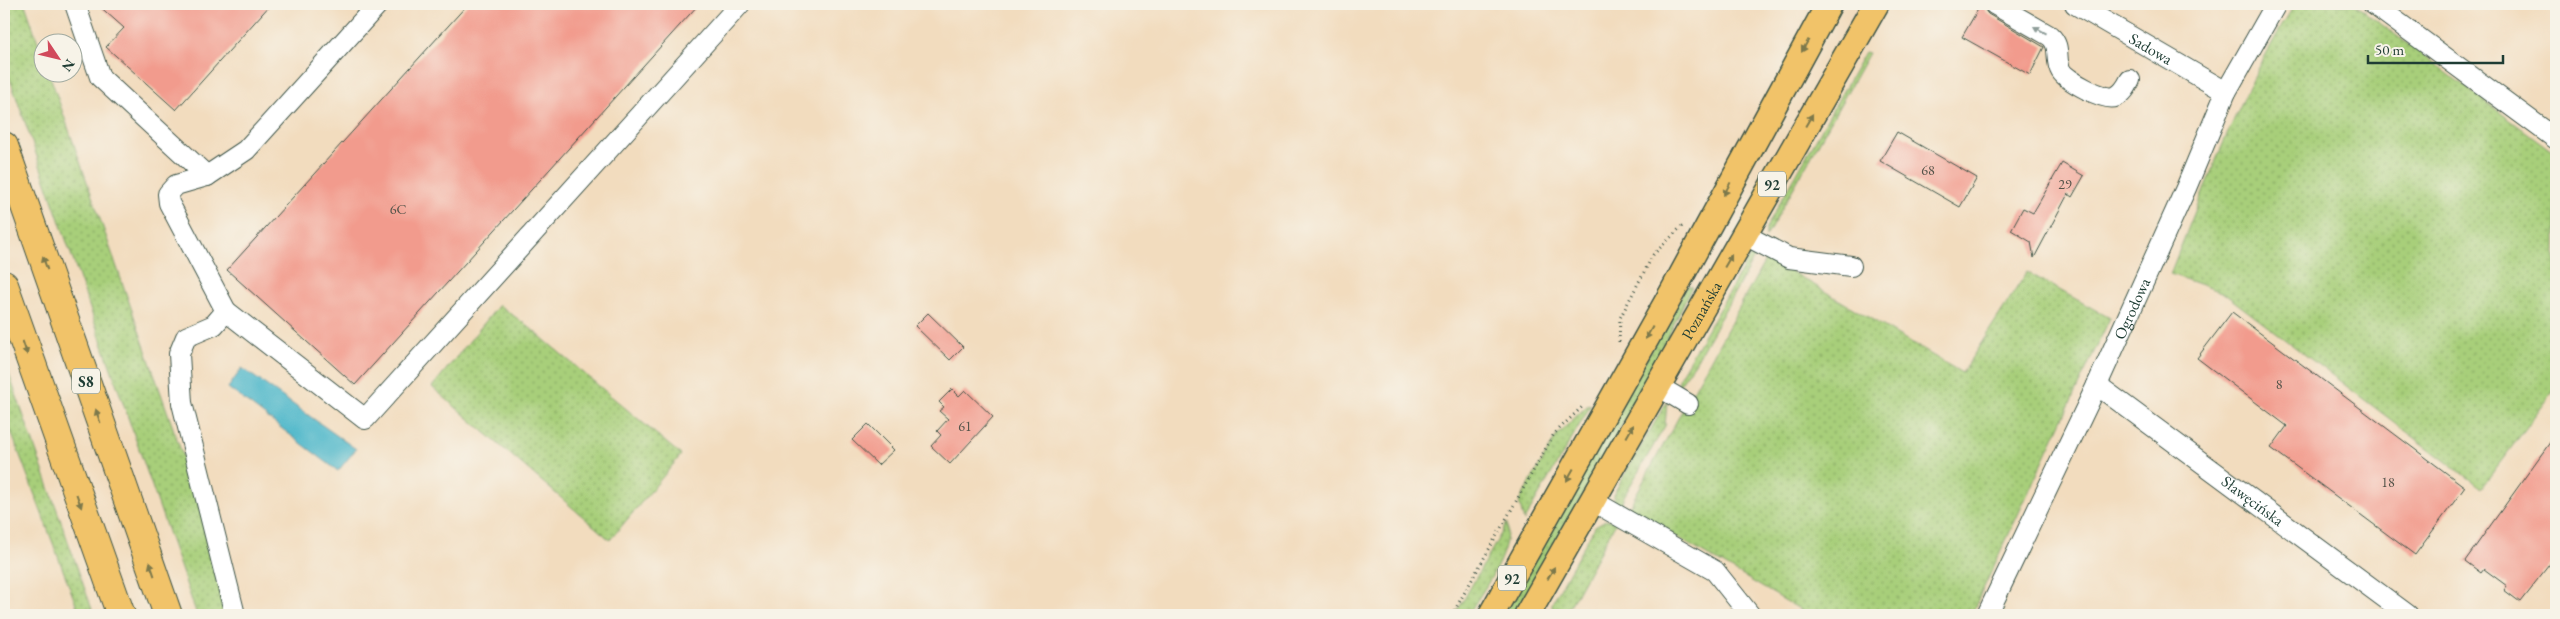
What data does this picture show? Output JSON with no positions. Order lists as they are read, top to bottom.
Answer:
{
  "streets": {
    "highway": ["S8"],
    "main road": ["92", "Poznańska"],
    "street": ["Sadowa", "Ogrodowa", "Sławęcińska"]
  },
  "crossings": [
    ["Sadowa", "Ogrodowa"],
    ["Ogrodowa", "Sławęcińska"]
  ],
  "house_numbers": [
    "68",
    "29",
    "6C",
    "8",
    "61",
    "18"
  ],
  "scale_bar": "50 m",
  "north": "bottom right"
}
